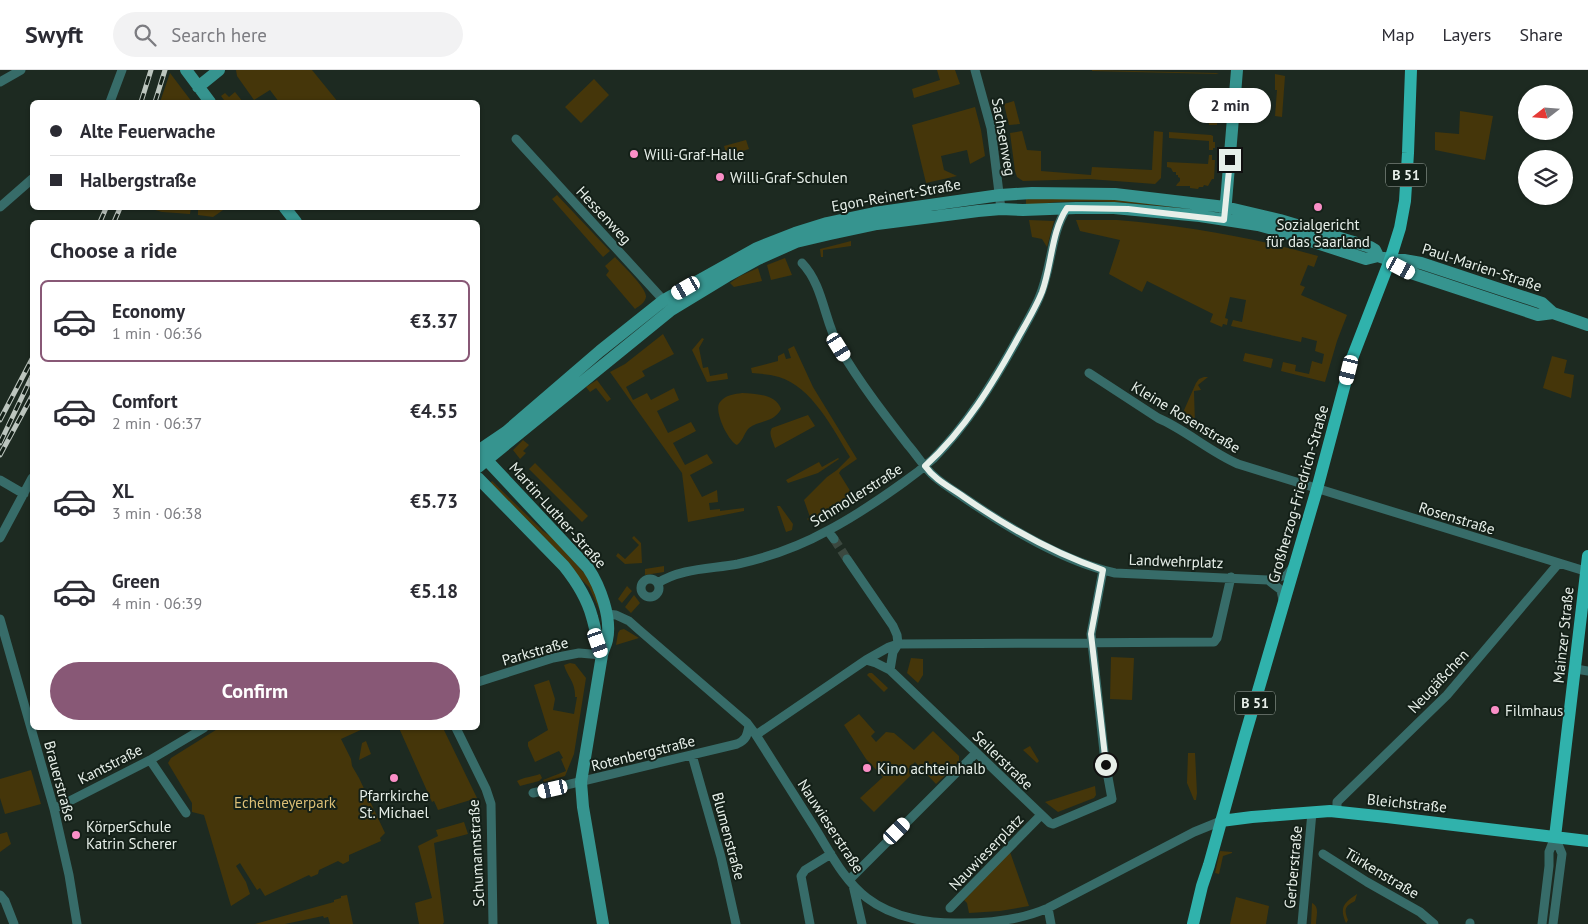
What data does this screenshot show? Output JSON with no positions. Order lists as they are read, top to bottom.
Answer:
{
  "streets": {
    "main road": [
      "B 51",
      "Egon-Reinert-Straße",
      "Paul-Marien-Straße",
      "Großherzog-Friedrich-Straße",
      "Martin-Luther-Straße",
      "Mainzer Straße",
      "Bleichstraße"
    ],
    "street": [
      "Sachsenweg",
      "Hessenweg",
      "Kleine Rosenstraße",
      "Schmollerstraße",
      "Rosenstraße",
      "Landwehrplatz",
      "Parkstraße",
      "Neugäßchen",
      "Rotenbergstraße",
      "Seilerstraße",
      "Kantstraße",
      "Brauerstraße",
      "Nauwieserstraße",
      "Blumenstraße",
      "Nauwieserplatz",
      "Schumannstraße",
      "Gerberstraße",
      "Türkenstraße"
    ]
  },
  "crossings": [
    ["Sachsenweg", "Egon-Reinert-Straße"],
    ["Egon-Reinert-Straße", "Hessenweg"],
    ["Egon-Reinert-Straße", "Paul-Marien-Straße"],
    ["Egon-Reinert-Straße", "Großherzog-Friedrich-Straße"],
    ["Egon-Reinert-Straße", "Schmollerstraße"],
    ["Egon-Reinert-Straße", "Martin-Luther-Straße"],
    ["Paul-Marien-Straße", "Großherzog-Friedrich-Straße"],
    ["Kleine Rosenstraße", "Großherzog-Friedrich-Straße"],
    ["Kleine Rosenstraße", "Rosenstraße"],
    ["Großherzog-Friedrich-Straße", "Rosenstraße"],
    ["Großherzog-Friedrich-Straße", "Landwehrplatz"],
    ["Großherzog-Friedrich-Straße", "Bleichstraße"],
    ["Großherzog-Friedrich-Straße", "Nauwieserstraße"],
    ["Schmollerstraße", "Landwehrplatz"],
    ["Martin-Luther-Straße", "Parkstraße"],
    ["Martin-Luther-Straße", "Nauwieserstraße"],
    ["Rosenstraße", "Mainzer Straße"],
    ["Rosenstraße", "Neugäßchen"],
    ["Landwehrplatz", "Seilerstraße"],
    ["Mainzer Straße", "Bleichstraße"],
    ["Neugäßchen", "Bleichstraße"],
    ["Rotenbergstraße", "Nauwieserstraße"],
    ["Rotenbergstraße", "Blumenstraße"],
    ["Seilerstraße", "Nauwieserplatz"],
    ["Kantstraße", "Brauerstraße"],
    ["Bleichstraße", "Nauwieserstraße"],
    ["Bleichstraße", "Gerberstraße"]
  ],
  "parks": ["Echelmeyerpark"],
  "places": [
    "Willi-Graf-Halle",
    "Willi-Graf-Schulen",
    "Sozialgericht für das Saarland",
    "Filmhaus",
    "Kino achteinhalb",
    "Pfarrkirche St. Michael",
    "KörperSchule Katrin Scherer"
  ],
  "north": "left",
  "page": {
    "header": "Swyft",
    "search": "Search here",
    "nav": ["Map", "Layers", "Share"],
    "bubble": "2 min",
    "banner": ["Alte Feuerwache", "Halbergstraße"],
    "heading": "Choose a ride",
    "list": [
      {
        "name": "Economy",
        "note": "1 min · 06:36",
        "value": "€3.37"
      },
      {
        "name": "Comfort",
        "note": "2 min · 06:37",
        "value": "€4.55"
      },
      {
        "name": "XL",
        "note": "3 min · 06:38",
        "value": "€5.73"
      },
      {
        "name": "Green",
        "note": "4 min · 06:39",
        "value": "€5.18"
      }
    ],
    "buttons": "Confirm"
  }
}
